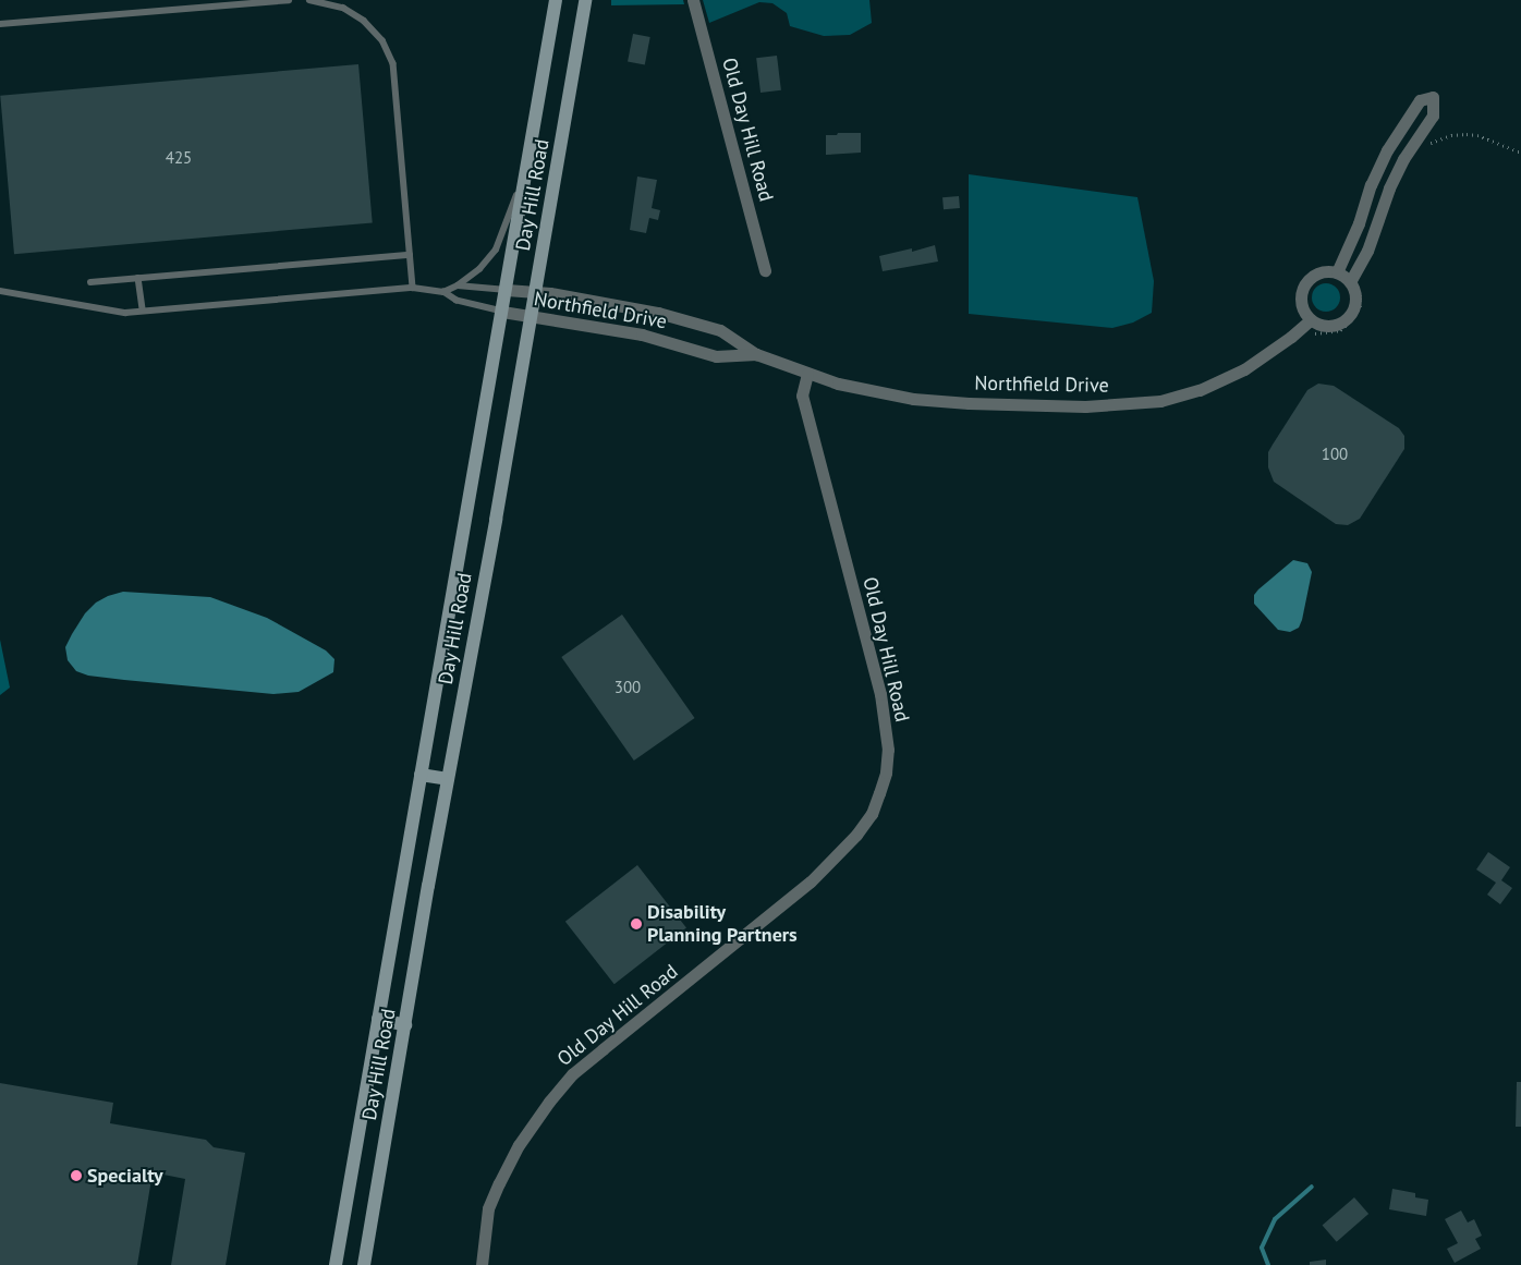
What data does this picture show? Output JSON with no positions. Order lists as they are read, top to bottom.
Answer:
{
  "streets": {
    "main road": ["Day Hill Road"],
    "street": ["Old Day Hill Road", "Northfield Drive"]
  },
  "crossings": [
    ["Old Day Hill Road", "Northfield Drive"],
    ["Day Hill Road", "Northfield Drive"]
  ],
  "places": ["Disability Planning Partners", "Specialty"],
  "house_numbers": ["425", "100", "300"]
}
